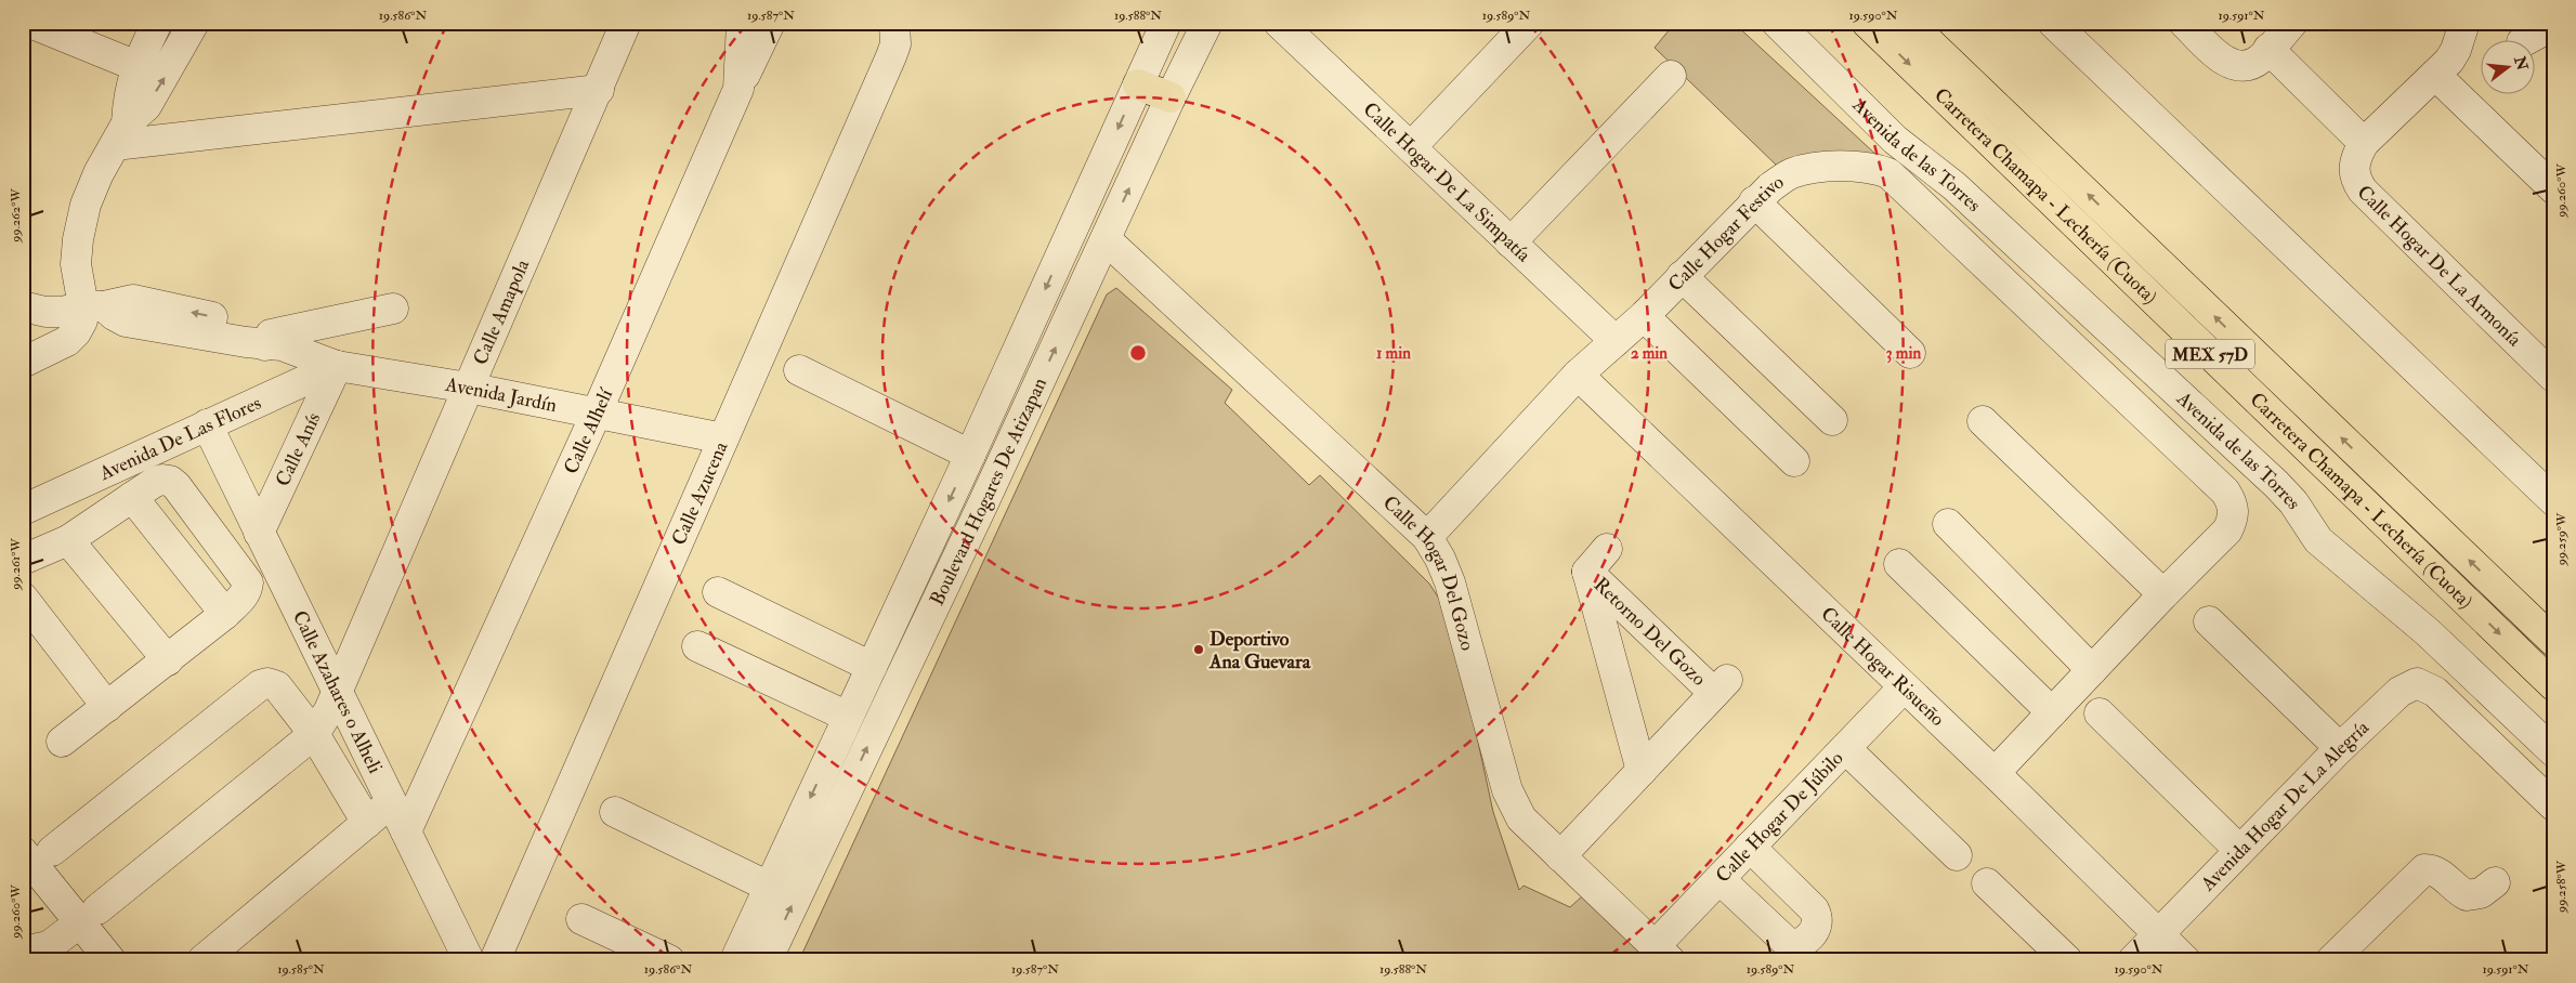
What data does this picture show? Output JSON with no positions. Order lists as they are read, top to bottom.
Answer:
{
  "streets": {
    "main road": ["Carretera Chamapa - Lechería (Cuota)", "MEX 57D"],
    "street": [
      "Avenida de las Torres",
      "Calle Hogar De La Simpatía",
      "Calle Hogar Festivo",
      "Calle Hogar De La Armonía",
      "Calle Amapola",
      "Avenida Jardín",
      "Calle Alhelí",
      "Avenida De Las Flores",
      "Calle Anís",
      "Boulevard Hogares De Atizapan",
      "Calle Azucena",
      "Calle Hogar Del Gozo",
      "Retorno Del Gozo",
      "Calle Hogar Risueño",
      "Calle Azahares o Alheli",
      "Avenida Hogar De La Alegría",
      "Calle Hogar De Júbilo"
    ]
  },
  "crossings": [
    ["Calle Hogar De La Simpatía", "Calle Hogar Festivo"],
    ["Calle Hogar Festivo", "Calle Hogar Del Gozo"],
    ["Calle Hogar Festivo", "Calle Hogar Risueño"],
    ["Calle Amapola", "Avenida Jardín"],
    ["Calle Amapola", "Calle Azahares o Alheli"],
    ["Avenida Jardín", "Calle Alhelí"],
    ["Avenida Jardín", "Avenida De Las Flores"],
    ["Avenida Jardín", "Calle Anís"],
    ["Avenida Jardín", "Calle Azucena"],
    ["Calle Alhelí", "Calle Azahares o Alheli"],
    ["Avenida De Las Flores", "Calle Anís"],
    ["Avenida De Las Flores", "Calle Azahares o Alheli"],
    ["Calle Anís", "Calle Azahares o Alheli"],
    ["Boulevard Hogares De Atizapan", "Calle Hogar Del Gozo"],
    ["Calle Hogar Del Gozo", "Retorno Del Gozo"],
    ["Calle Hogar Del Gozo", "Calle Hogar De Júbilo"],
    ["Calle Hogar Risueño", "Avenida Hogar De La Alegría"],
    ["Calle Hogar Risueño", "Calle Hogar De Júbilo"]
  ],
  "places": ["Deportivo Ana Guevara"],
  "north": "right",
  "coordinates": [
    "19.586°N",
    "19.587°N",
    "19.588°N",
    "19.589°N",
    "19.590°N",
    "19.591°N",
    "99.260°W",
    "99.262°W",
    "99.259°W",
    "99.261°W",
    "99.258°W",
    "19.585°N"
  ],
  "rings": ["1 min", "2 min", "3 min"]
}
